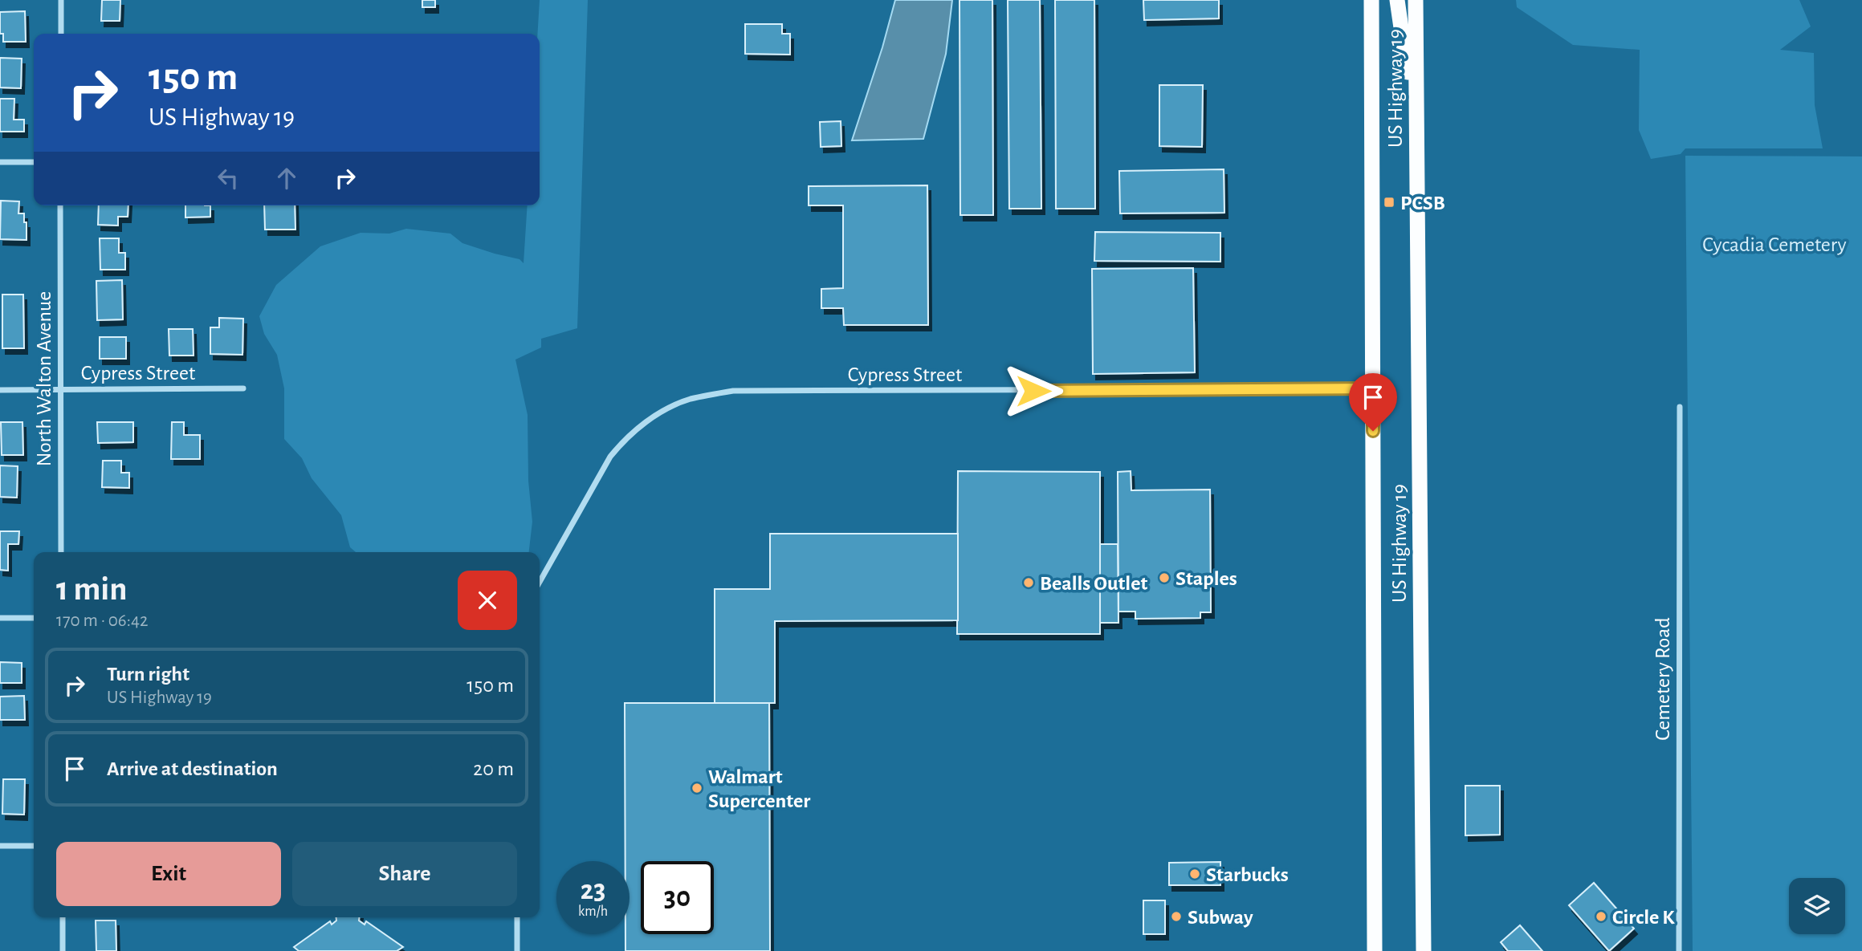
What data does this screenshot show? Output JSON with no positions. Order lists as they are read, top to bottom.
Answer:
{
  "streets": {
    "highway": ["US Highway 19"],
    "street": ["Cypress Street", "North Walton Avenue", "Cemetery Road"]
  },
  "crossings": [
    ["US Highway 19", "Cypress Street"],
    ["Cypress Street", "North Walton Avenue"]
  ],
  "parks": ["Cycadia Cemetery"],
  "places": {
    "transit": ["PCSB"],
    "other": [
      "Staples",
      "Bealls Outlet",
      "Walmart Supercenter",
      "Starbucks",
      "Subway",
      "Circle K"
    ]
  },
  "page": {
    "turn": ["150 m", "US Highway 19"],
    "heading": ["1 min", "170 m · 06:42"],
    "list": [
      {
        "name": "Turn right",
        "note": "US Highway 19",
        "value": "150 m"
      },
      {
        "name": "Arrive at destination",
        "value": "20 m"
      }
    ],
    "buttons": ["Exit", "Share"],
    "speed": "23 km/h",
    "limit": "30"
  }
}
